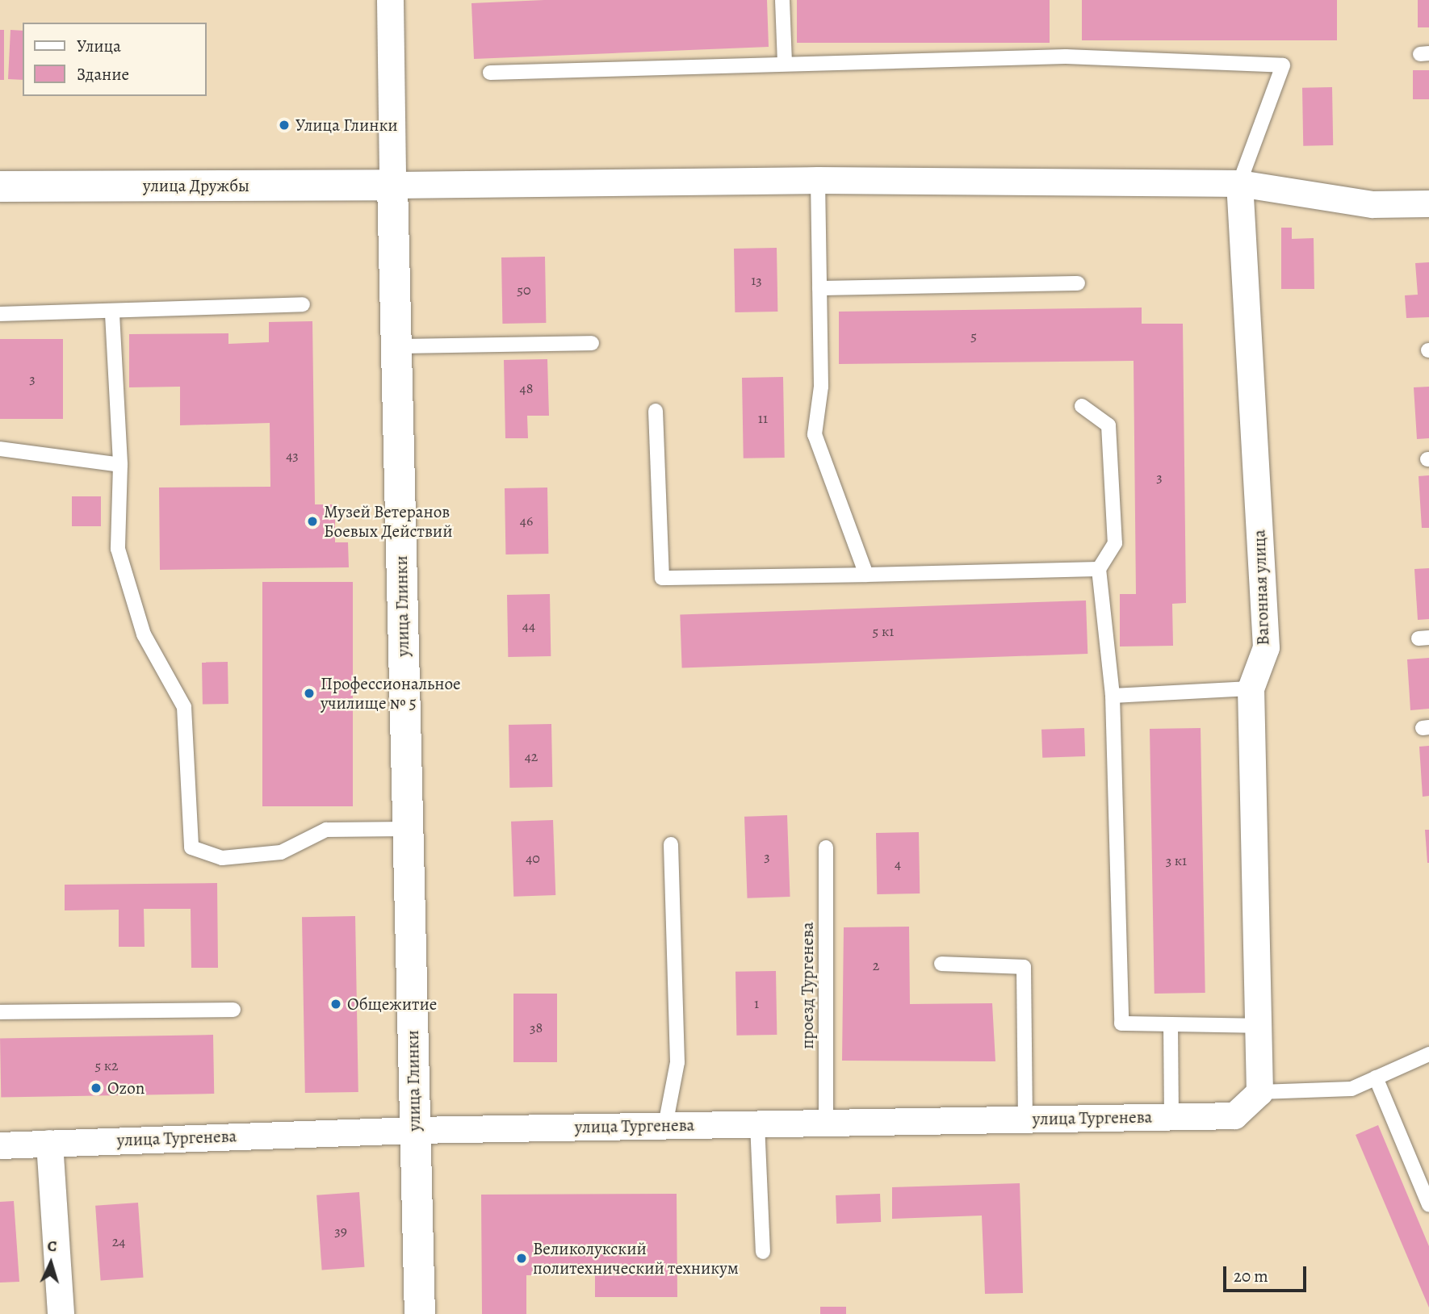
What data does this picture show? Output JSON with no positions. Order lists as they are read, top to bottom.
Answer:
{
  "streets": {
    "street": [
      "улица Дружбы",
      "Вагонная улица",
      "улица Глинки",
      "улица Тургенева"
    ],
    "lane": ["проезд Тургенева"]
  },
  "crossings": [
    ["улица Дружбы", "улица Глинки"],
    ["Вагонная улица", "улица Тургенева"],
    ["улица Глинки", "улица Тургенева"],
    ["проезд Тургенева", "улица Тургенева"]
  ],
  "places": [
    "Улица Глинки",
    "Музей Ветеранов Боевых Действий",
    "Профессиональное училище № 5",
    "Общежитие",
    "Ozon",
    "Великолукский политехнический техникум"
  ],
  "house_numbers": [
    "13",
    "50",
    "5",
    "3",
    "48",
    "11",
    "43",
    "3",
    "46",
    "44",
    "5 к1",
    "42",
    "3",
    "40",
    "3 к1",
    "4",
    "2",
    "1",
    "38",
    "5 к2",
    "39",
    "24"
  ],
  "legend": ["Улица", "Здание"],
  "scale_bar": "20 m",
  "north": "top"
}
